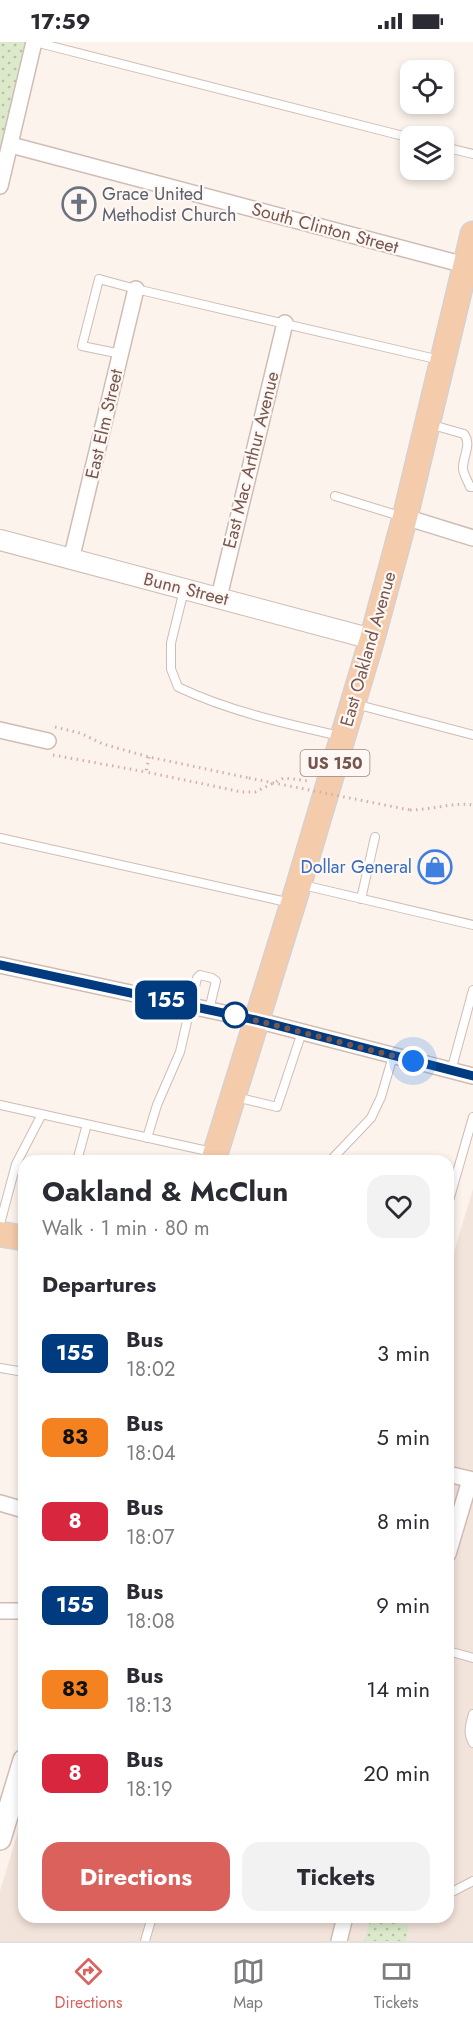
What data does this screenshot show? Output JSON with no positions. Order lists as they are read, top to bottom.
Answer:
{
  "streets": {
    "main road": ["East Oakland Avenue", "US 150"],
    "street": [
      "South Clinton Street",
      "East Elm Street",
      "East Mac Arthur Avenue",
      "Bunn Street"
    ]
  },
  "crossings": [
    ["South Clinton Street", "East Oakland Avenue"],
    ["East Elm Street", "Bunn Street"],
    ["East Mac Arthur Avenue", "Bunn Street"],
    ["Bunn Street", "East Oakland Avenue"]
  ],
  "places": {
    "church": ["Grace United Methodist Church"],
    "shop": ["Dollar General"]
  },
  "lines": ["bus line 155"],
  "page": {
    "status": "17:59",
    "on_map": "155",
    "heading": [
      ["Oakland & McClun", "Walk · 1 min · 80 m"],
      "Departures"
    ],
    "list": [
      {
        "mark": "155",
        "name": "Bus",
        "note": "18:02",
        "value": "3 min"
      },
      {
        "mark": "83",
        "name": "Bus",
        "note": "18:04",
        "value": "5 min"
      },
      {
        "mark": "8",
        "name": "Bus",
        "note": "18:07",
        "value": "8 min"
      },
      {
        "mark": "155",
        "name": "Bus",
        "note": "18:08",
        "value": "9 min"
      },
      {
        "mark": "83",
        "name": "Bus",
        "note": "18:13",
        "value": "14 min"
      },
      {
        "mark": "8",
        "name": "Bus",
        "note": "18:19",
        "value": "20 min"
      }
    ],
    "buttons": ["Directions", "Tickets"],
    "tabs": ["Directions", "Map", "Tickets"]
  }
}
